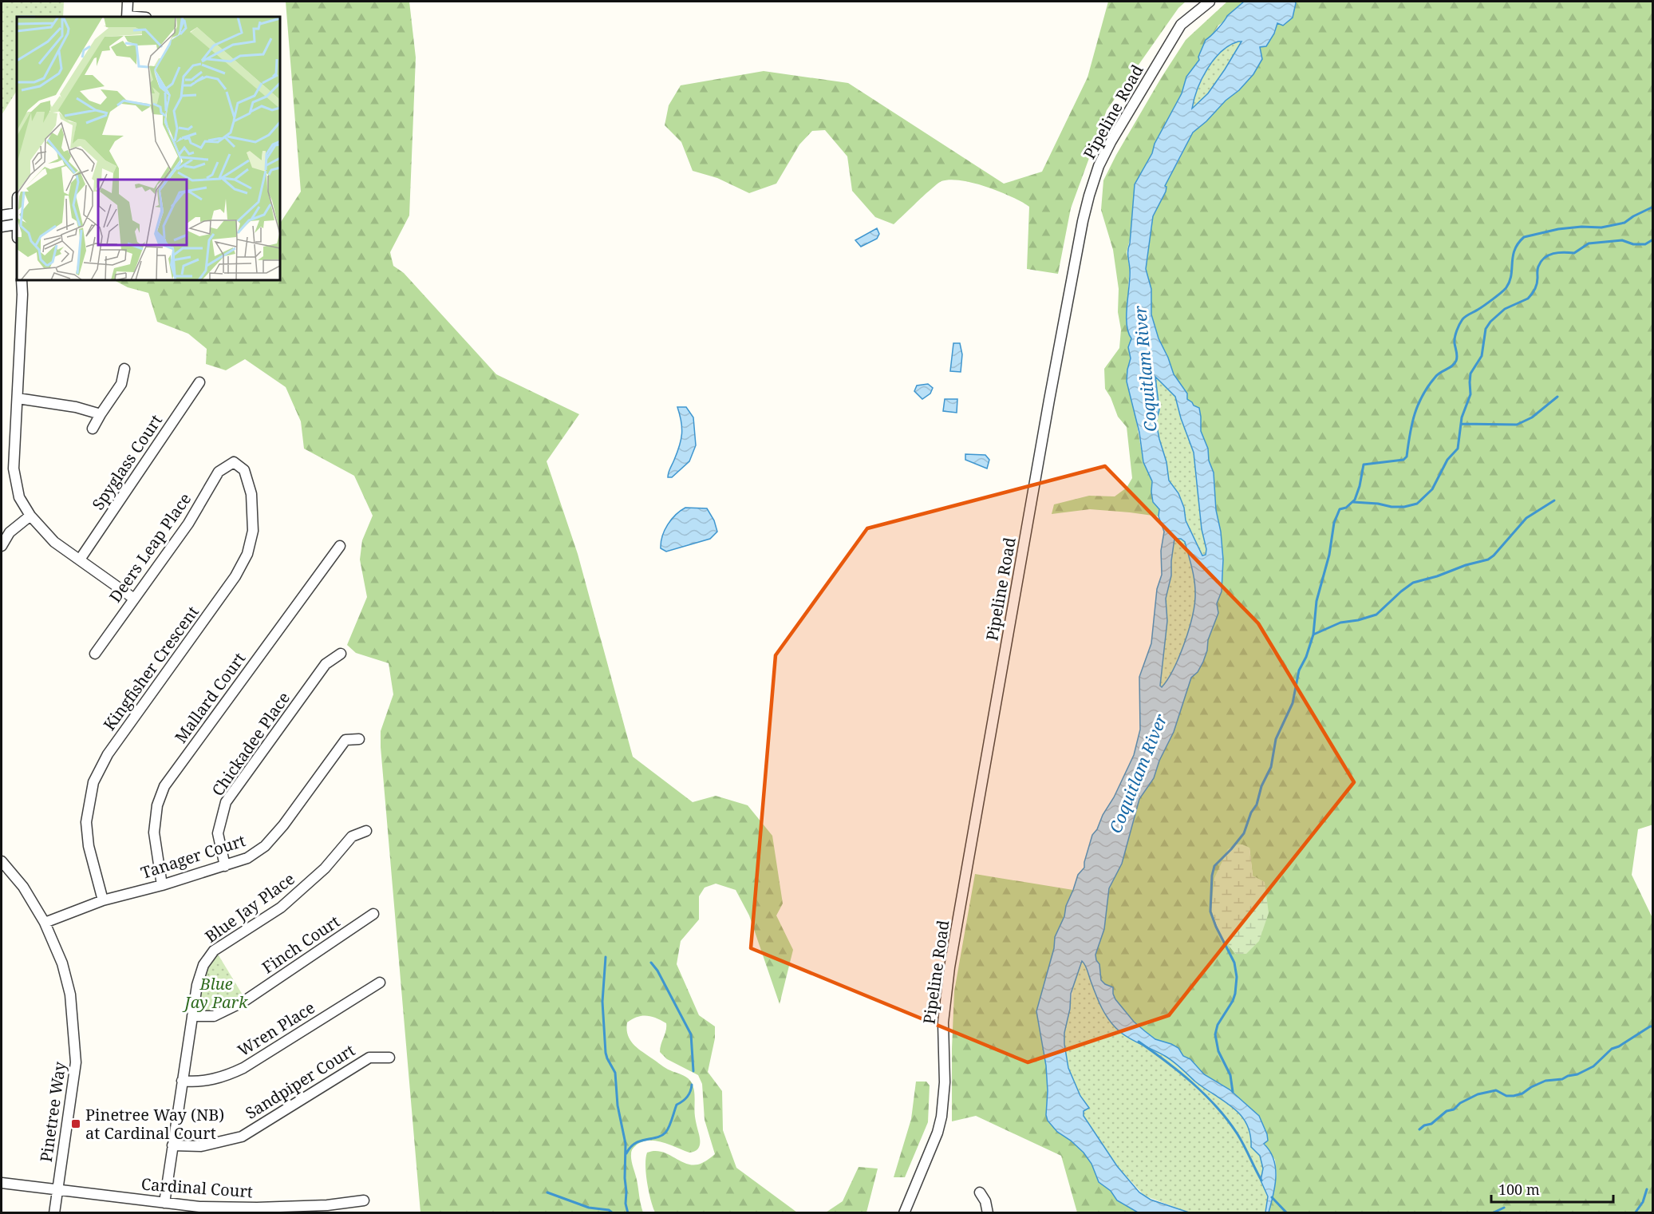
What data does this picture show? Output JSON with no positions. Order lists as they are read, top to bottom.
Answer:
{
  "streets": {
    "street": [
      "Pipeline Road",
      "Spyglass Court",
      "Deers Leap Place",
      "Kingfisher Crescent",
      "Mallard Court",
      "Chickadee Place",
      "Tanager Court",
      "Blue Jay Place",
      "Finch Court",
      "Wren Place",
      "Sandpiper Court",
      "Pinetree Way",
      "Cardinal Court"
    ]
  },
  "crossings": [
    ["Deers Leap Place", "Kingfisher Crescent"],
    ["Kingfisher Crescent", "Tanager Court"],
    ["Mallard Court", "Tanager Court"],
    ["Chickadee Place", "Tanager Court"],
    ["Tanager Court", "Pinetree Way"],
    ["Blue Jay Place", "Finch Court"],
    ["Blue Jay Place", "Wren Place"],
    ["Blue Jay Place", "Sandpiper Court"],
    ["Blue Jay Place", "Cardinal Court"],
    ["Pinetree Way", "Cardinal Court"]
  ],
  "water": ["Coquitlam River"],
  "parks": ["Blue Jay Park"],
  "places": {
    "transit": ["Pinetree Way (NB) at Cardinal Court"]
  },
  "scale_bar": "100 m"
}
